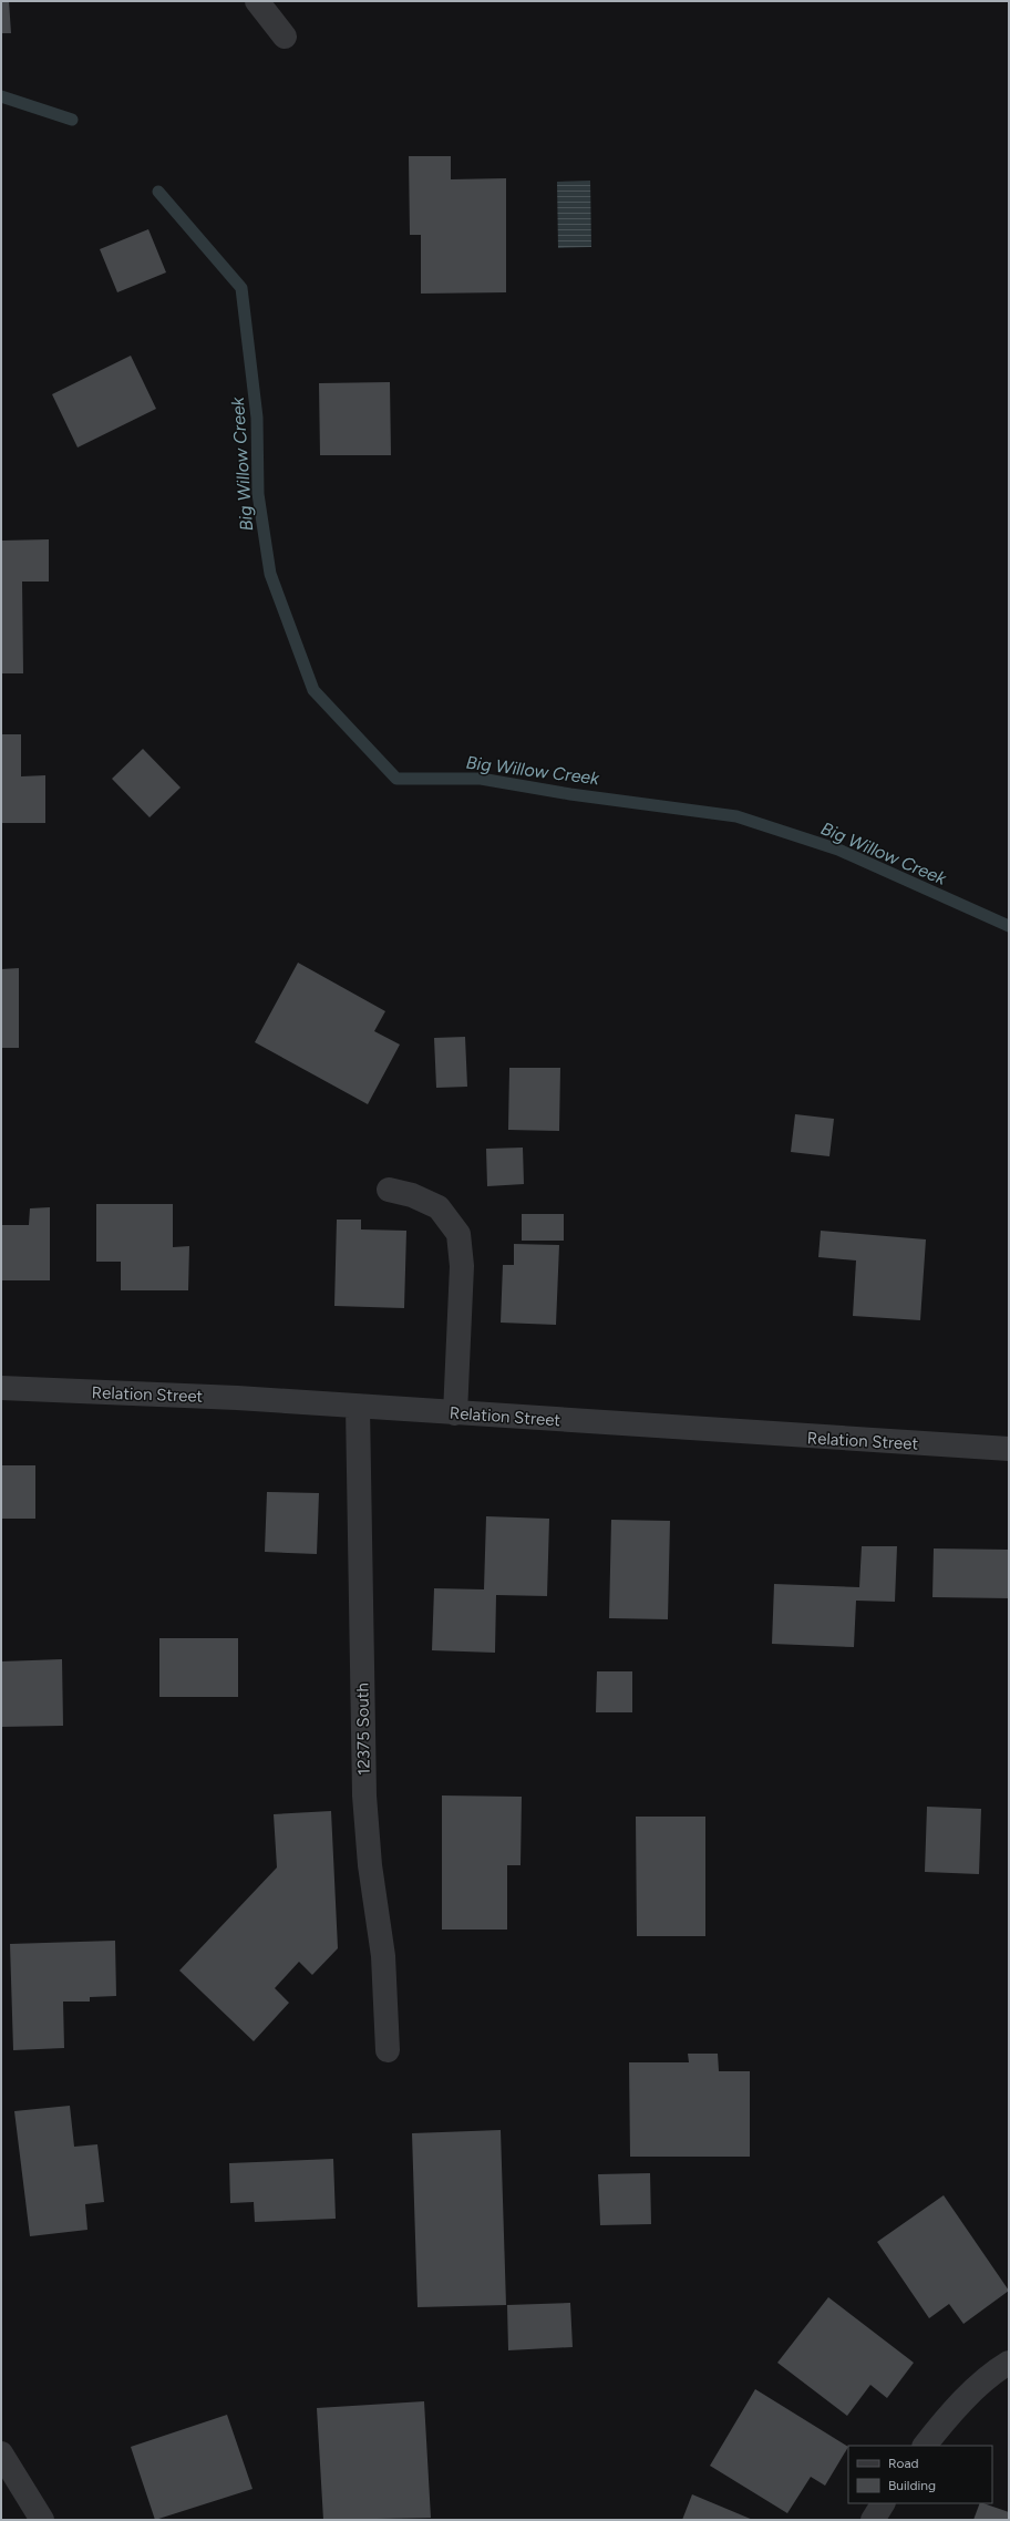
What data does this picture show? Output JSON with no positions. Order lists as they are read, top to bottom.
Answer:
{
  "streets": {
    "street": ["Relation Street", "12375 South"]
  },
  "crossings": [
    ["Relation Street", "12375 South"]
  ],
  "water": ["Big Willow Creek"],
  "legend": ["Road", "Building"]
}
